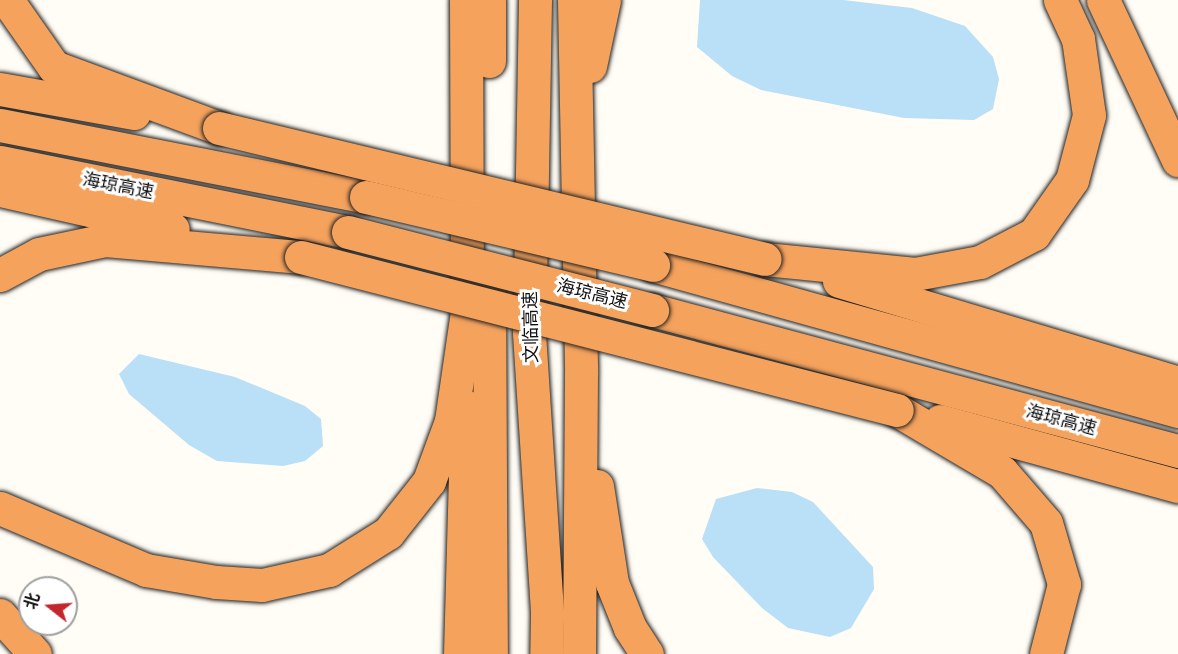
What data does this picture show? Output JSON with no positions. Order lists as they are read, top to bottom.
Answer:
{
  "streets": {
    "highway": ["海琼高速", "文临高速"]
  },
  "north": "left"
}
